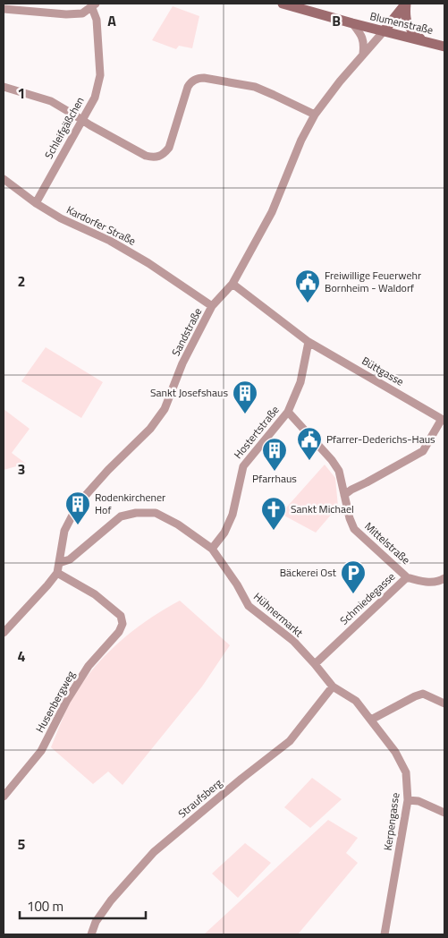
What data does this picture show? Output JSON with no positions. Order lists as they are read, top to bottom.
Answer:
{
  "streets": {
    "main road": ["Blumenstraße"],
    "street": [
      "Schleifgäßchen",
      "Kardorfer Straße",
      "Sandstraße",
      "Büttgasse",
      "Hostertstraße",
      "Mittelstraße",
      "Schmiedegasse",
      "Hühnermarkt",
      "Husenbergweg",
      "Straufsberg",
      "Kerpengasse"
    ]
  },
  "crossings": [
    ["Blumenstraße", "Sandstraße"],
    ["Schleifgäßchen", "Kardorfer Straße"],
    ["Kardorfer Straße", "Sandstraße"],
    ["Sandstraße", "Hühnermarkt"],
    ["Sandstraße", "Husenbergweg"],
    ["Büttgasse", "Hostertstraße"],
    ["Hostertstraße", "Mittelstraße"],
    ["Hostertstraße", "Hühnermarkt"],
    ["Mittelstraße", "Schmiedegasse"],
    ["Schmiedegasse", "Hühnermarkt"],
    ["Hühnermarkt", "Straufsberg"],
    ["Hühnermarkt", "Kerpengasse"],
    ["Straufsberg", "Kerpengasse"]
  ],
  "places": {
    "public building": ["Freiwillige Feuerwehr Bornheim - Waldorf", "Pfarrer-Dederichs-Haus"],
    "building": ["Sankt Josefshaus", "Pfarrhaus", "Rodenkirchener Hof"],
    "church": ["Sankt Michael"],
    "parking": ["Bäckerei Ost"]
  },
  "scale_bar": "100 m",
  "grid": {
    "columns": ["A", "B"],
    "rows": [
      "1",
      "2",
      "3",
      "4",
      "5"
    ]
  }
}
